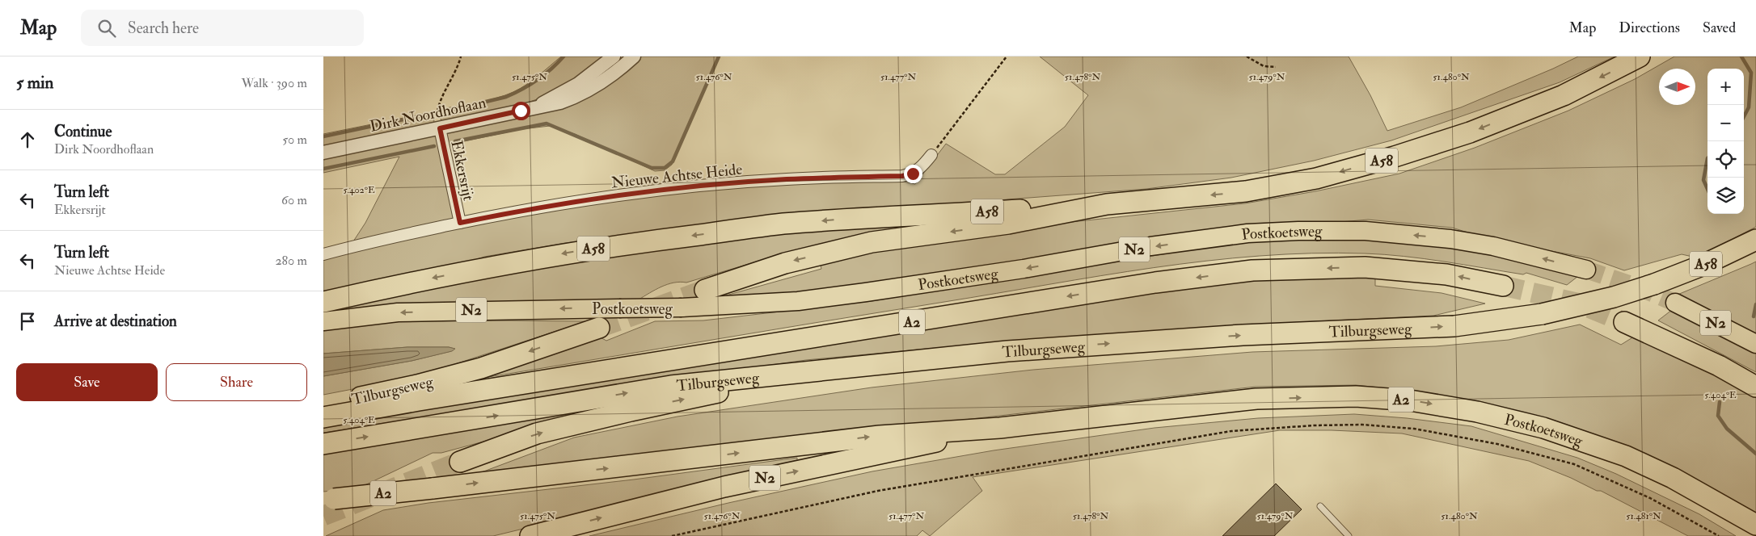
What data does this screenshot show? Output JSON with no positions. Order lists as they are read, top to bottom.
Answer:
{
  "streets": {
    "highway": [
      "A58",
      "Postkoetsweg",
      "N2",
      "A2",
      "Tilburgseweg"
    ],
    "street": ["Dirk Noordhoflaan", "Ekkersrijt", "Nieuwe Achtse Heide"]
  },
  "crossings": [
    ["Dirk Noordhoflaan", "Ekkersrijt"],
    ["Ekkersrijt", "Nieuwe Achtse Heide"]
  ],
  "north": "right",
  "page": {
    "header": "Map",
    "search": "Search here",
    "nav": ["Map", "Directions", "Saved"],
    "heading": ["5 min", "Walk · 390 m"],
    "map_buttons": ["+", "−"],
    "list": [
      ["Continue", "Dirk Noordhoflaan", "50 m"],
      ["Turn left", "Ekkersrijt", "60 m"],
      ["Turn left", "Nieuwe Achtse Heide", "280 m"],
      "Arrive at destination"
    ],
    "buttons": ["Save", "Share"]
  },
  "coordinates": [
    "51.475°N",
    "51.476°N",
    "51.477°N",
    "51.478°N",
    "51.479°N",
    "51.480°N",
    "5.402°E",
    "5.404°E",
    "51.481°N"
  ]
}
